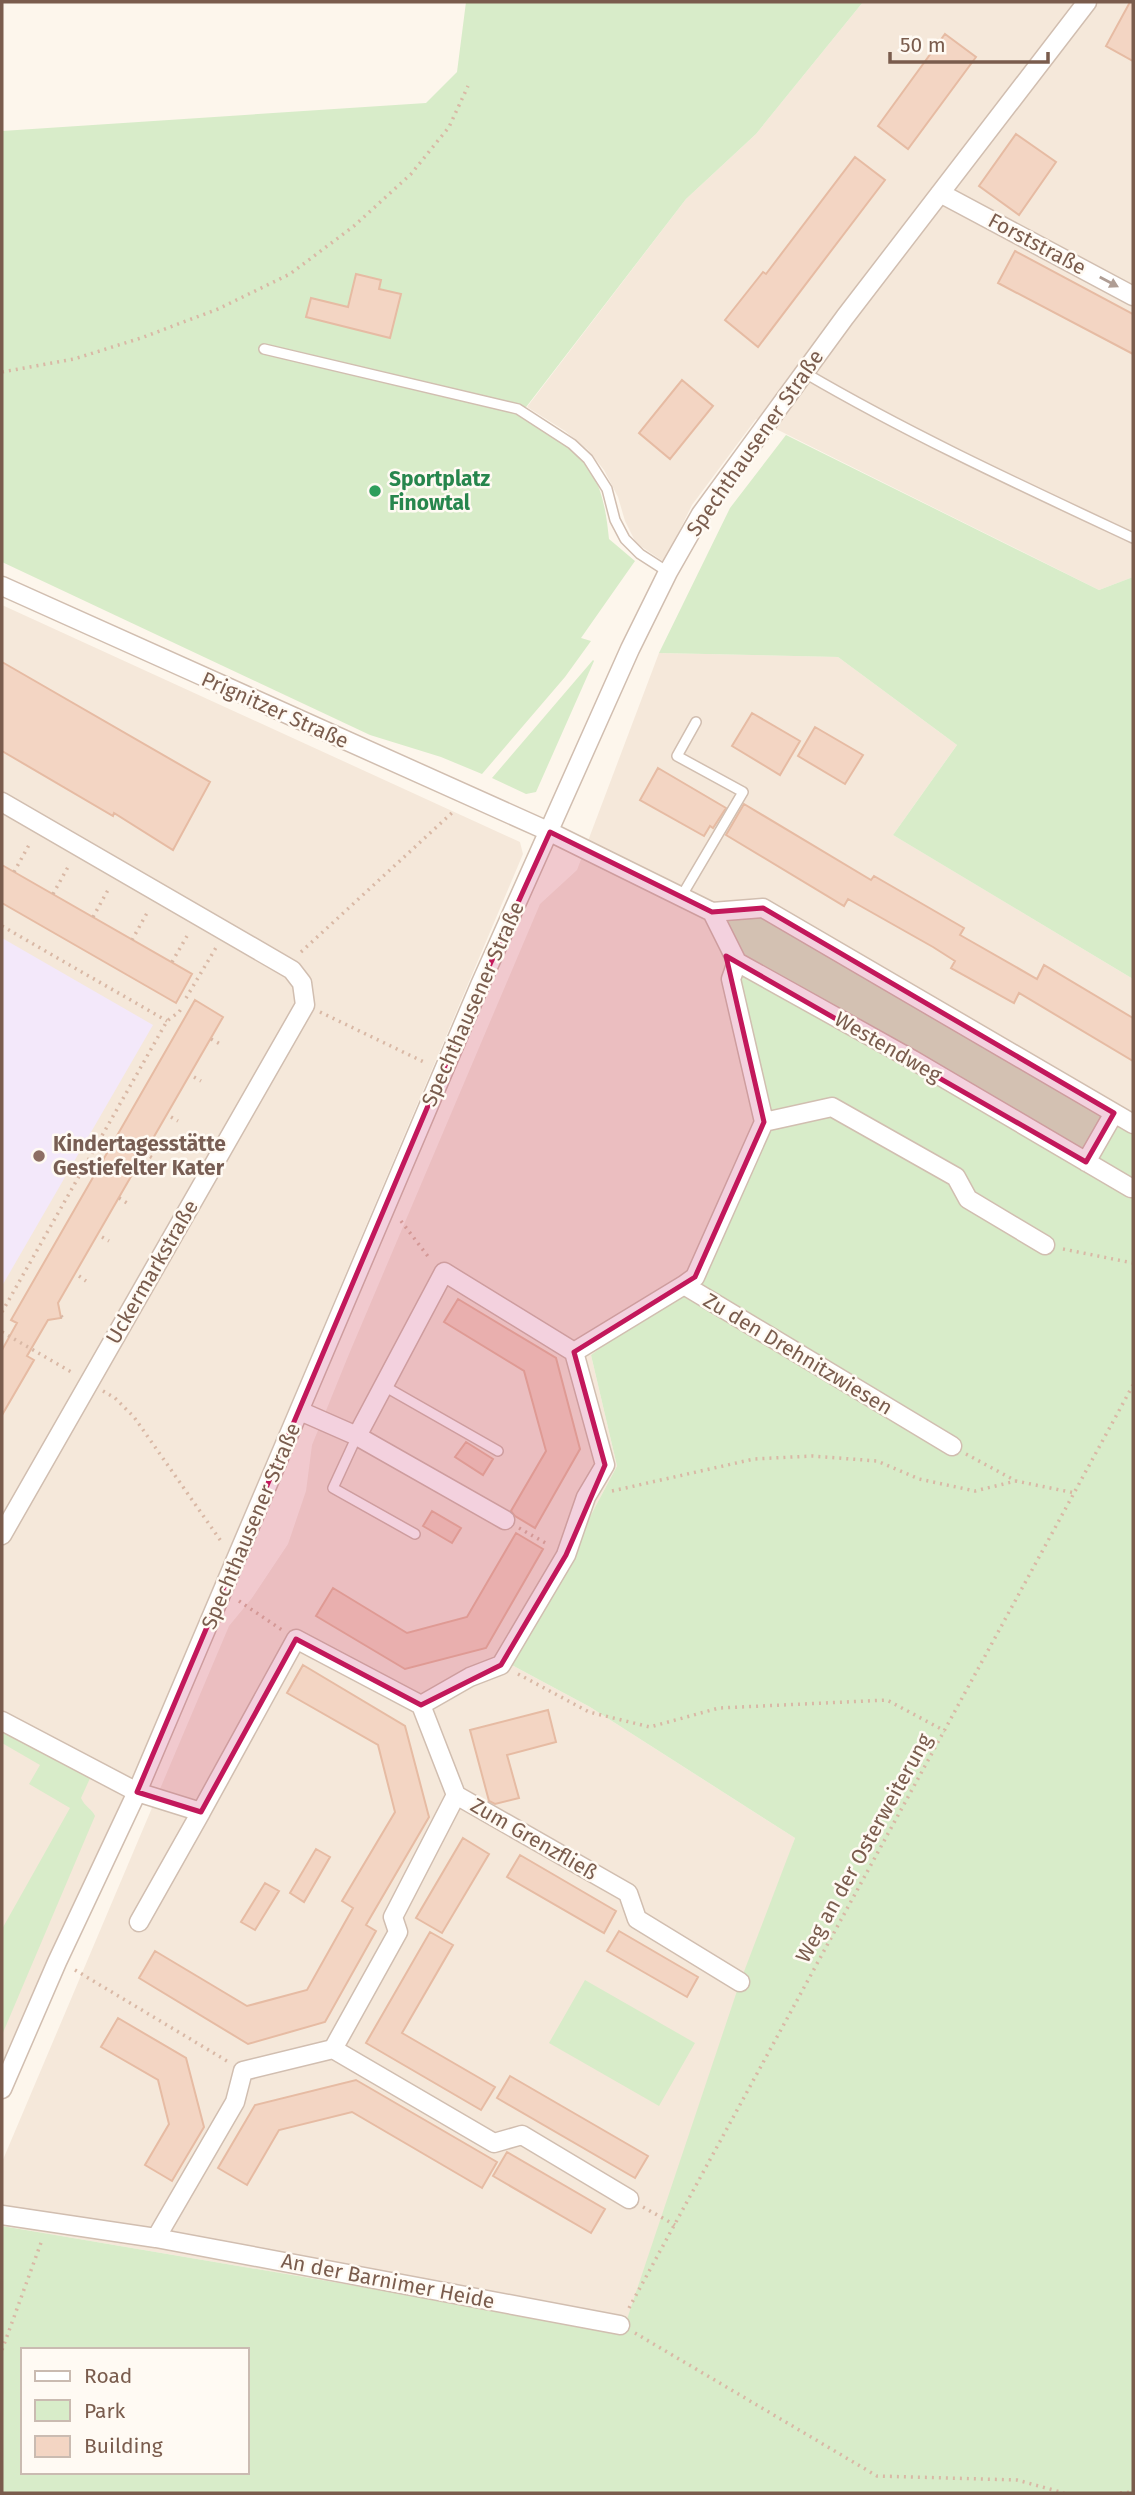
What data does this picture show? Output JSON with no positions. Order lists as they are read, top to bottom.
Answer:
{
  "streets": {
    "street": [
      "Forststraße",
      "Spechthausener Straße",
      "Prignitzer Straße",
      "Westendweg",
      "Uckermarkstraße",
      "Zu den Drehnitzwiesen",
      "Zum Grenzfließ",
      "An der Barnimer Heide"
    ],
    "path": ["Weg an der Osterweiterung"]
  },
  "crossings": [
    ["Forststraße", "Spechthausener Straße"],
    ["Spechthausener Straße", "Prignitzer Straße"],
    ["Weg an der Osterweiterung", "An der Barnimer Heide"]
  ],
  "one_way": ["Forststraße"],
  "places": ["Sportplatz Finowtal", "Kindertagesstätte Gestiefelter Kater"],
  "legend": ["Road", "Park", "Building"],
  "scale_bar": "50 m"
}
